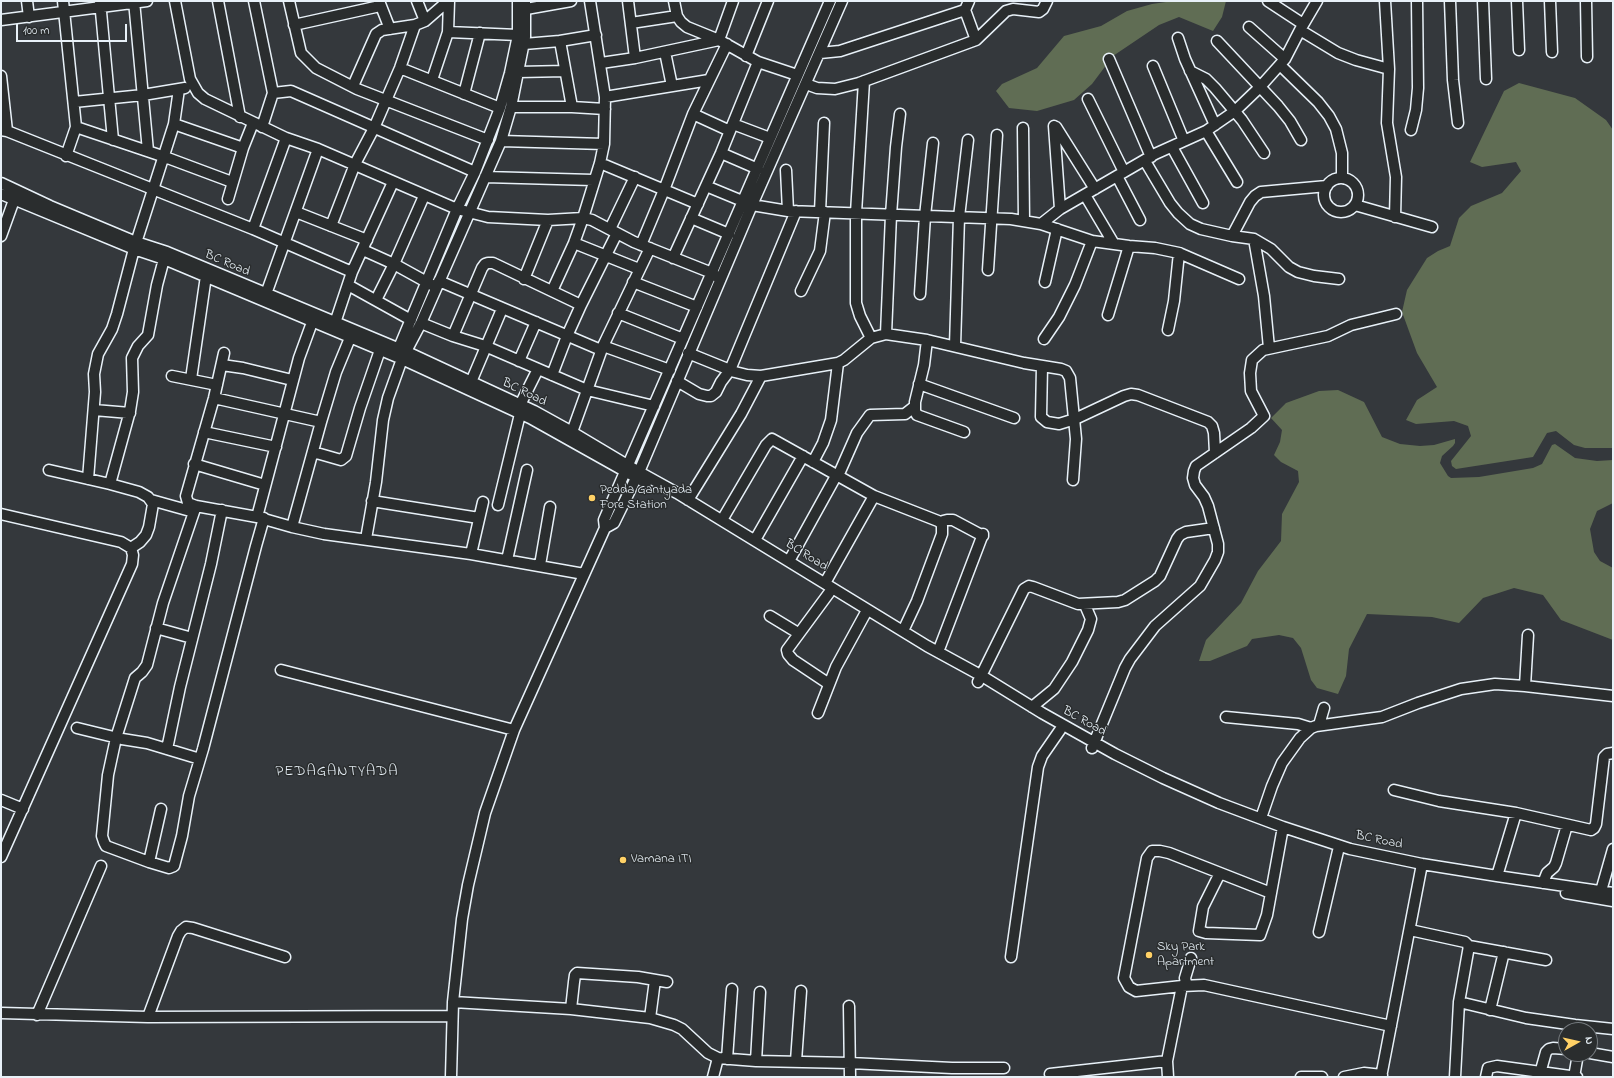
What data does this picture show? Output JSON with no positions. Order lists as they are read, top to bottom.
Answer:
{
  "streets": {
    "street": ["BC Road"]
  },
  "districts": ["PEDAGANTYADA"],
  "places": ["Pedda Gantyada Fore Station", "Vamana ITI", "Sky Park Apartment"],
  "scale_bar": "100 m",
  "north": "right"
}
